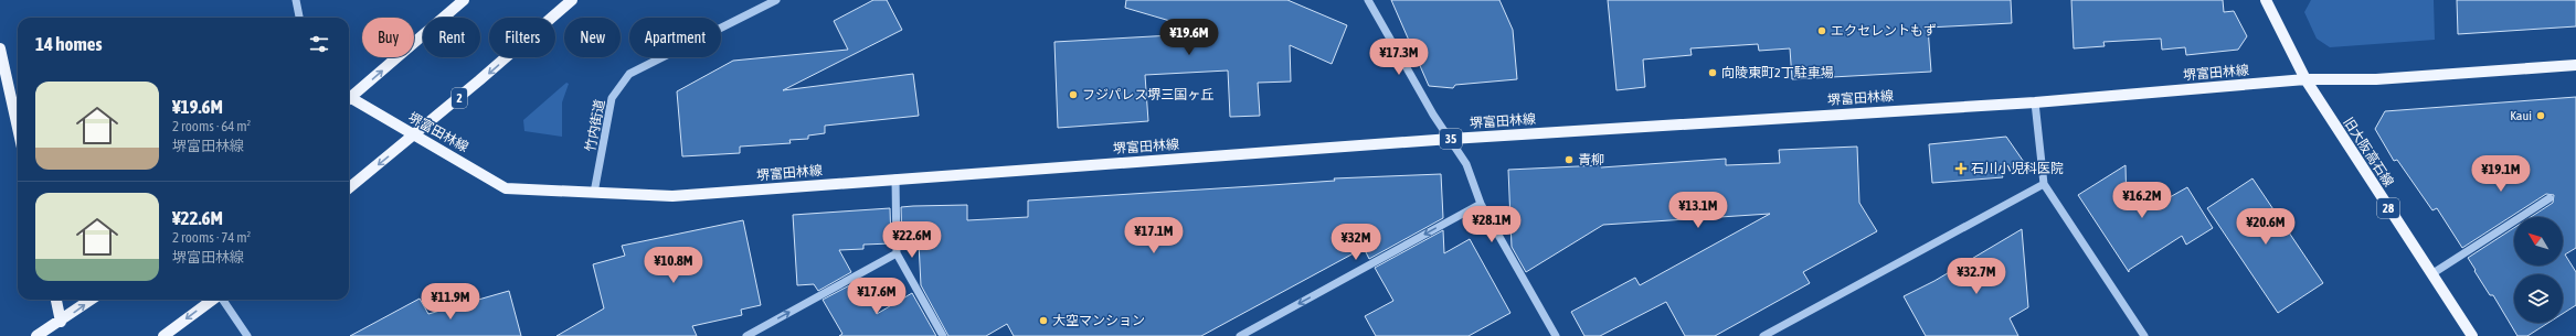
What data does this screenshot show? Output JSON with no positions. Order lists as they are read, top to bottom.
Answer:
{
  "streets": {
    "main road": [
      "堺富田林線",
      "2",
      "35",
      "旧大阪高石線",
      "28"
    ],
    "street": ["竹内街道"]
  },
  "crossings": [
    ["堺富田林線", "2"],
    ["堺富田林線", "竹内街道"],
    ["堺富田林線", "旧大阪高石線"]
  ],
  "places": {
    "other": [
      "エクセレントもず",
      "向陵東町2丁駐車場",
      "フジパレス堺三国ヶ丘",
      "Kaui",
      "青柳",
      "大空マンション"
    ],
    "health": ["石川小児科医院"]
  },
  "north": "top left",
  "page": {
    "chip": [
      "Buy",
      "Rent",
      "Filters",
      "New",
      "Apartment"
    ],
    "heading": "14 homes",
    "price": [
      "¥19.6M",
      "¥17.3M",
      "¥19.1M",
      "¥16.2M",
      "¥13.1M",
      "¥28.1M",
      "¥20.6M",
      "¥17.1M",
      "¥22.6M",
      "¥32M",
      "¥10.8M",
      "¥32.7M",
      "¥17.6M",
      "¥11.9M"
    ],
    "list": [
      {
        "name": "¥19.6M",
        "note": "2 rooms · 64 m² · 堺富田林線"
      },
      {
        "name": "¥22.6M",
        "note": "2 rooms · 74 m² · 堺富田林線"
      }
    ]
  }
}
